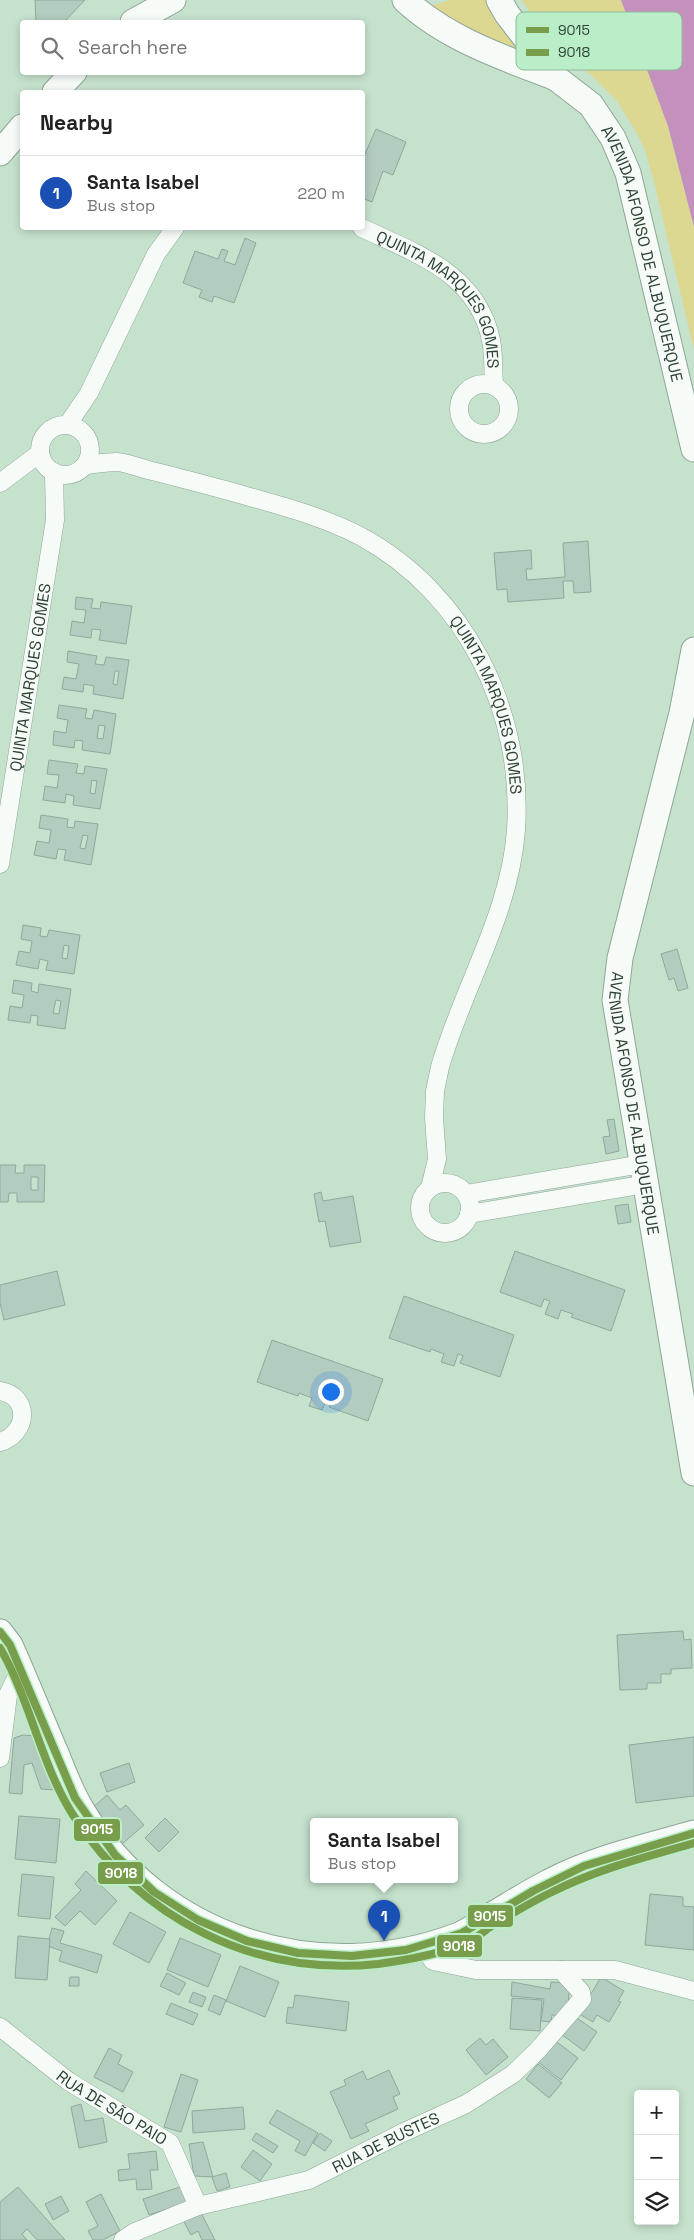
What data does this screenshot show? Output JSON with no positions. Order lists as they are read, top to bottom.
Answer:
{
  "streets": {
    "main road": ["AVENIDA AFONSO DE ALBUQUERQUE"],
    "street": ["QUINTA MARQUES GOMES", "RUA DE SÃO PAIO", "RUA DE BUSTES"]
  },
  "crossings": [
    ["RUA DE SÃO PAIO", "RUA DE BUSTES"]
  ],
  "lines": ["transit line 9015", "transit line 9018"],
  "legend": ["9015", "9018"],
  "page": {
    "search": "Search here",
    "heading": "Nearby",
    "list": [
      {
        "mark": "1",
        "name": "Santa Isabel",
        "note": "Bus stop",
        "value": "220 m"
      }
    ],
    "popup": ["Santa Isabel", "Bus stop"],
    "pins": "1",
    "map_buttons": ["+", "−"]
  }
}
